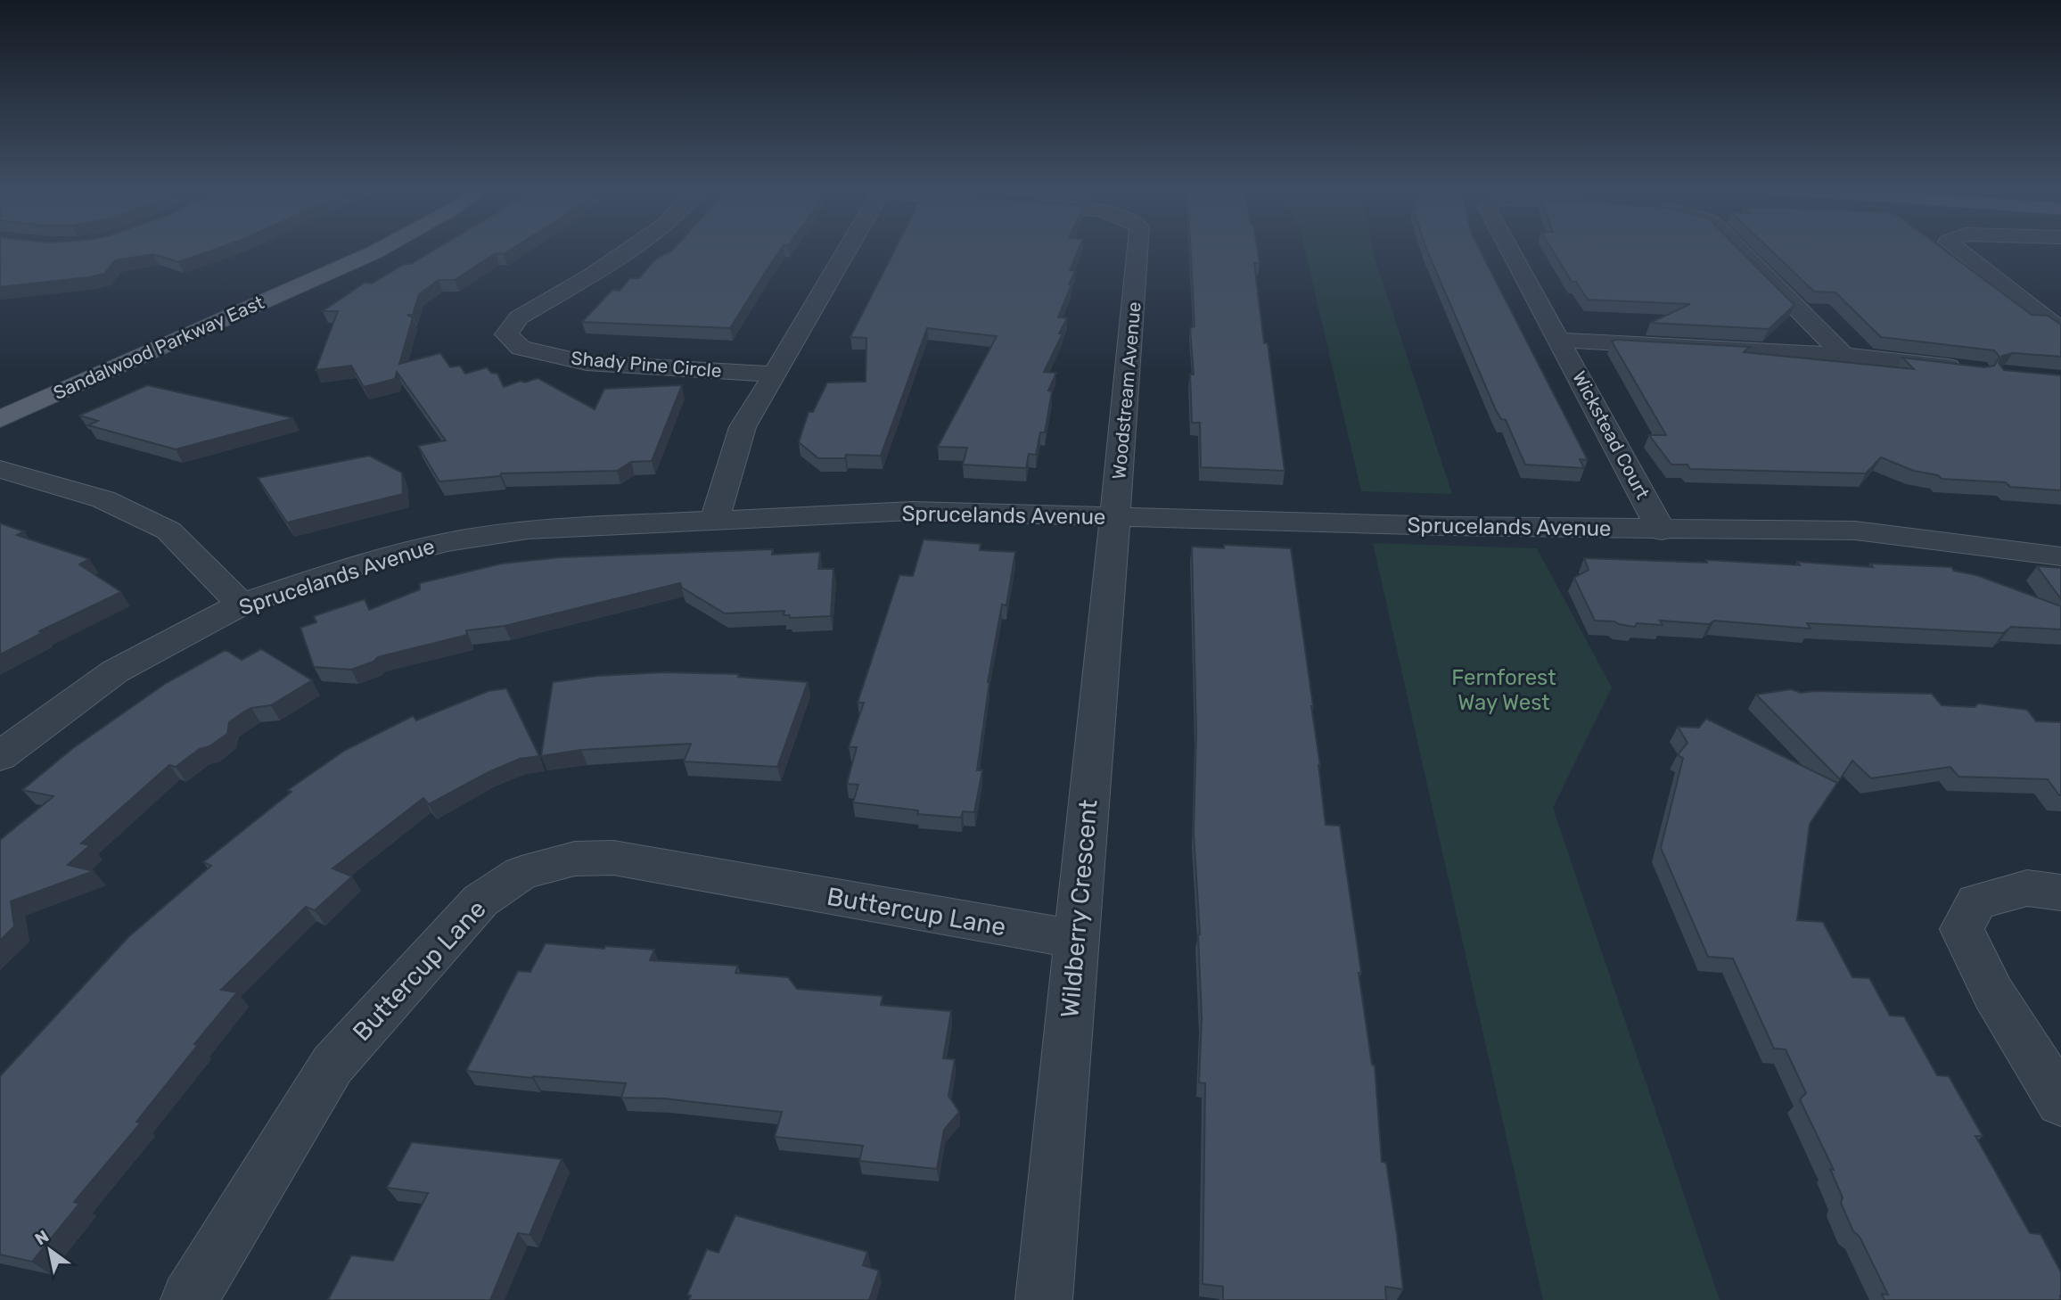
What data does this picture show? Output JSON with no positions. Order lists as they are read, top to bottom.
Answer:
{
  "streets": {
    "main road": ["Sandalwood Parkway East"],
    "street": [
      "Shady Pine Circle",
      "Woodstream Avenue",
      "Wickstead Court",
      "Sprucelands Avenue",
      "Wildberry Crescent",
      "Buttercup Lane"
    ]
  },
  "crossings": [
    ["Woodstream Avenue", "Sprucelands Avenue"],
    ["Woodstream Avenue", "Wildberry Crescent"],
    ["Wickstead Court", "Sprucelands Avenue"],
    ["Sprucelands Avenue", "Wildberry Crescent"],
    ["Wildberry Crescent", "Buttercup Lane"]
  ],
  "parks": ["Fernforest Way West"],
  "north": "top left"
}
